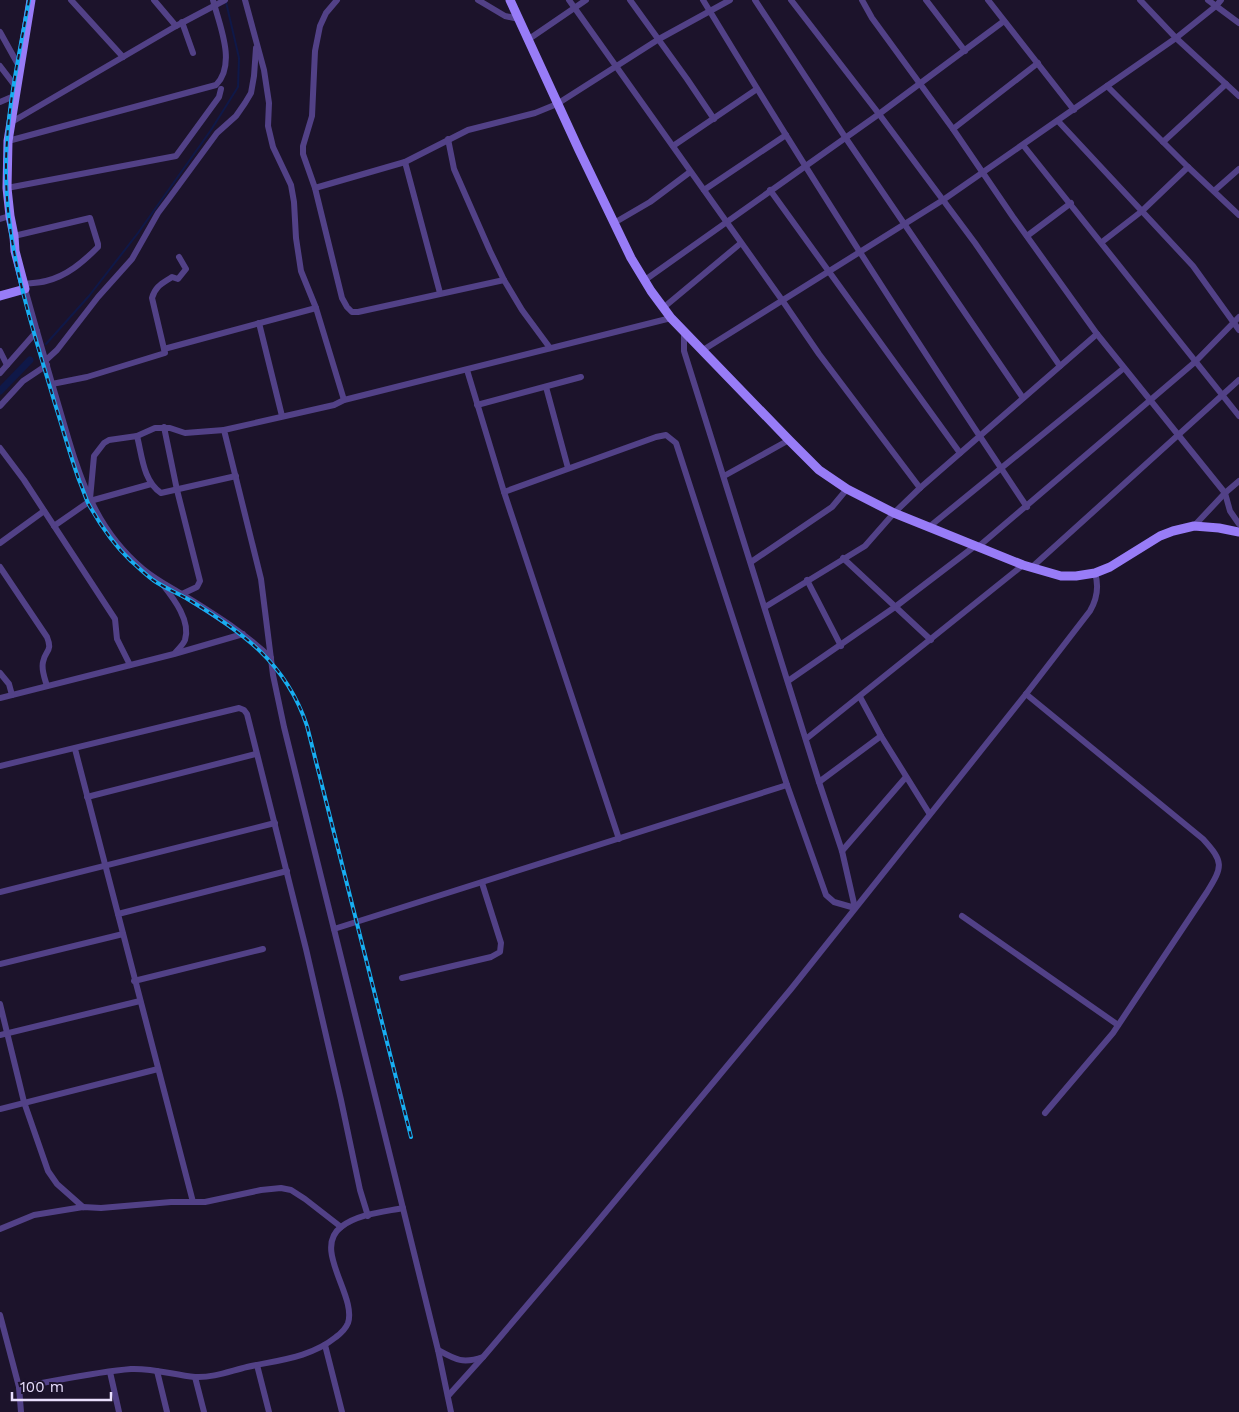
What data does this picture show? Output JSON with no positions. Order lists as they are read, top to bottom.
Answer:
{
  "scale_bar": "100 m"
}
